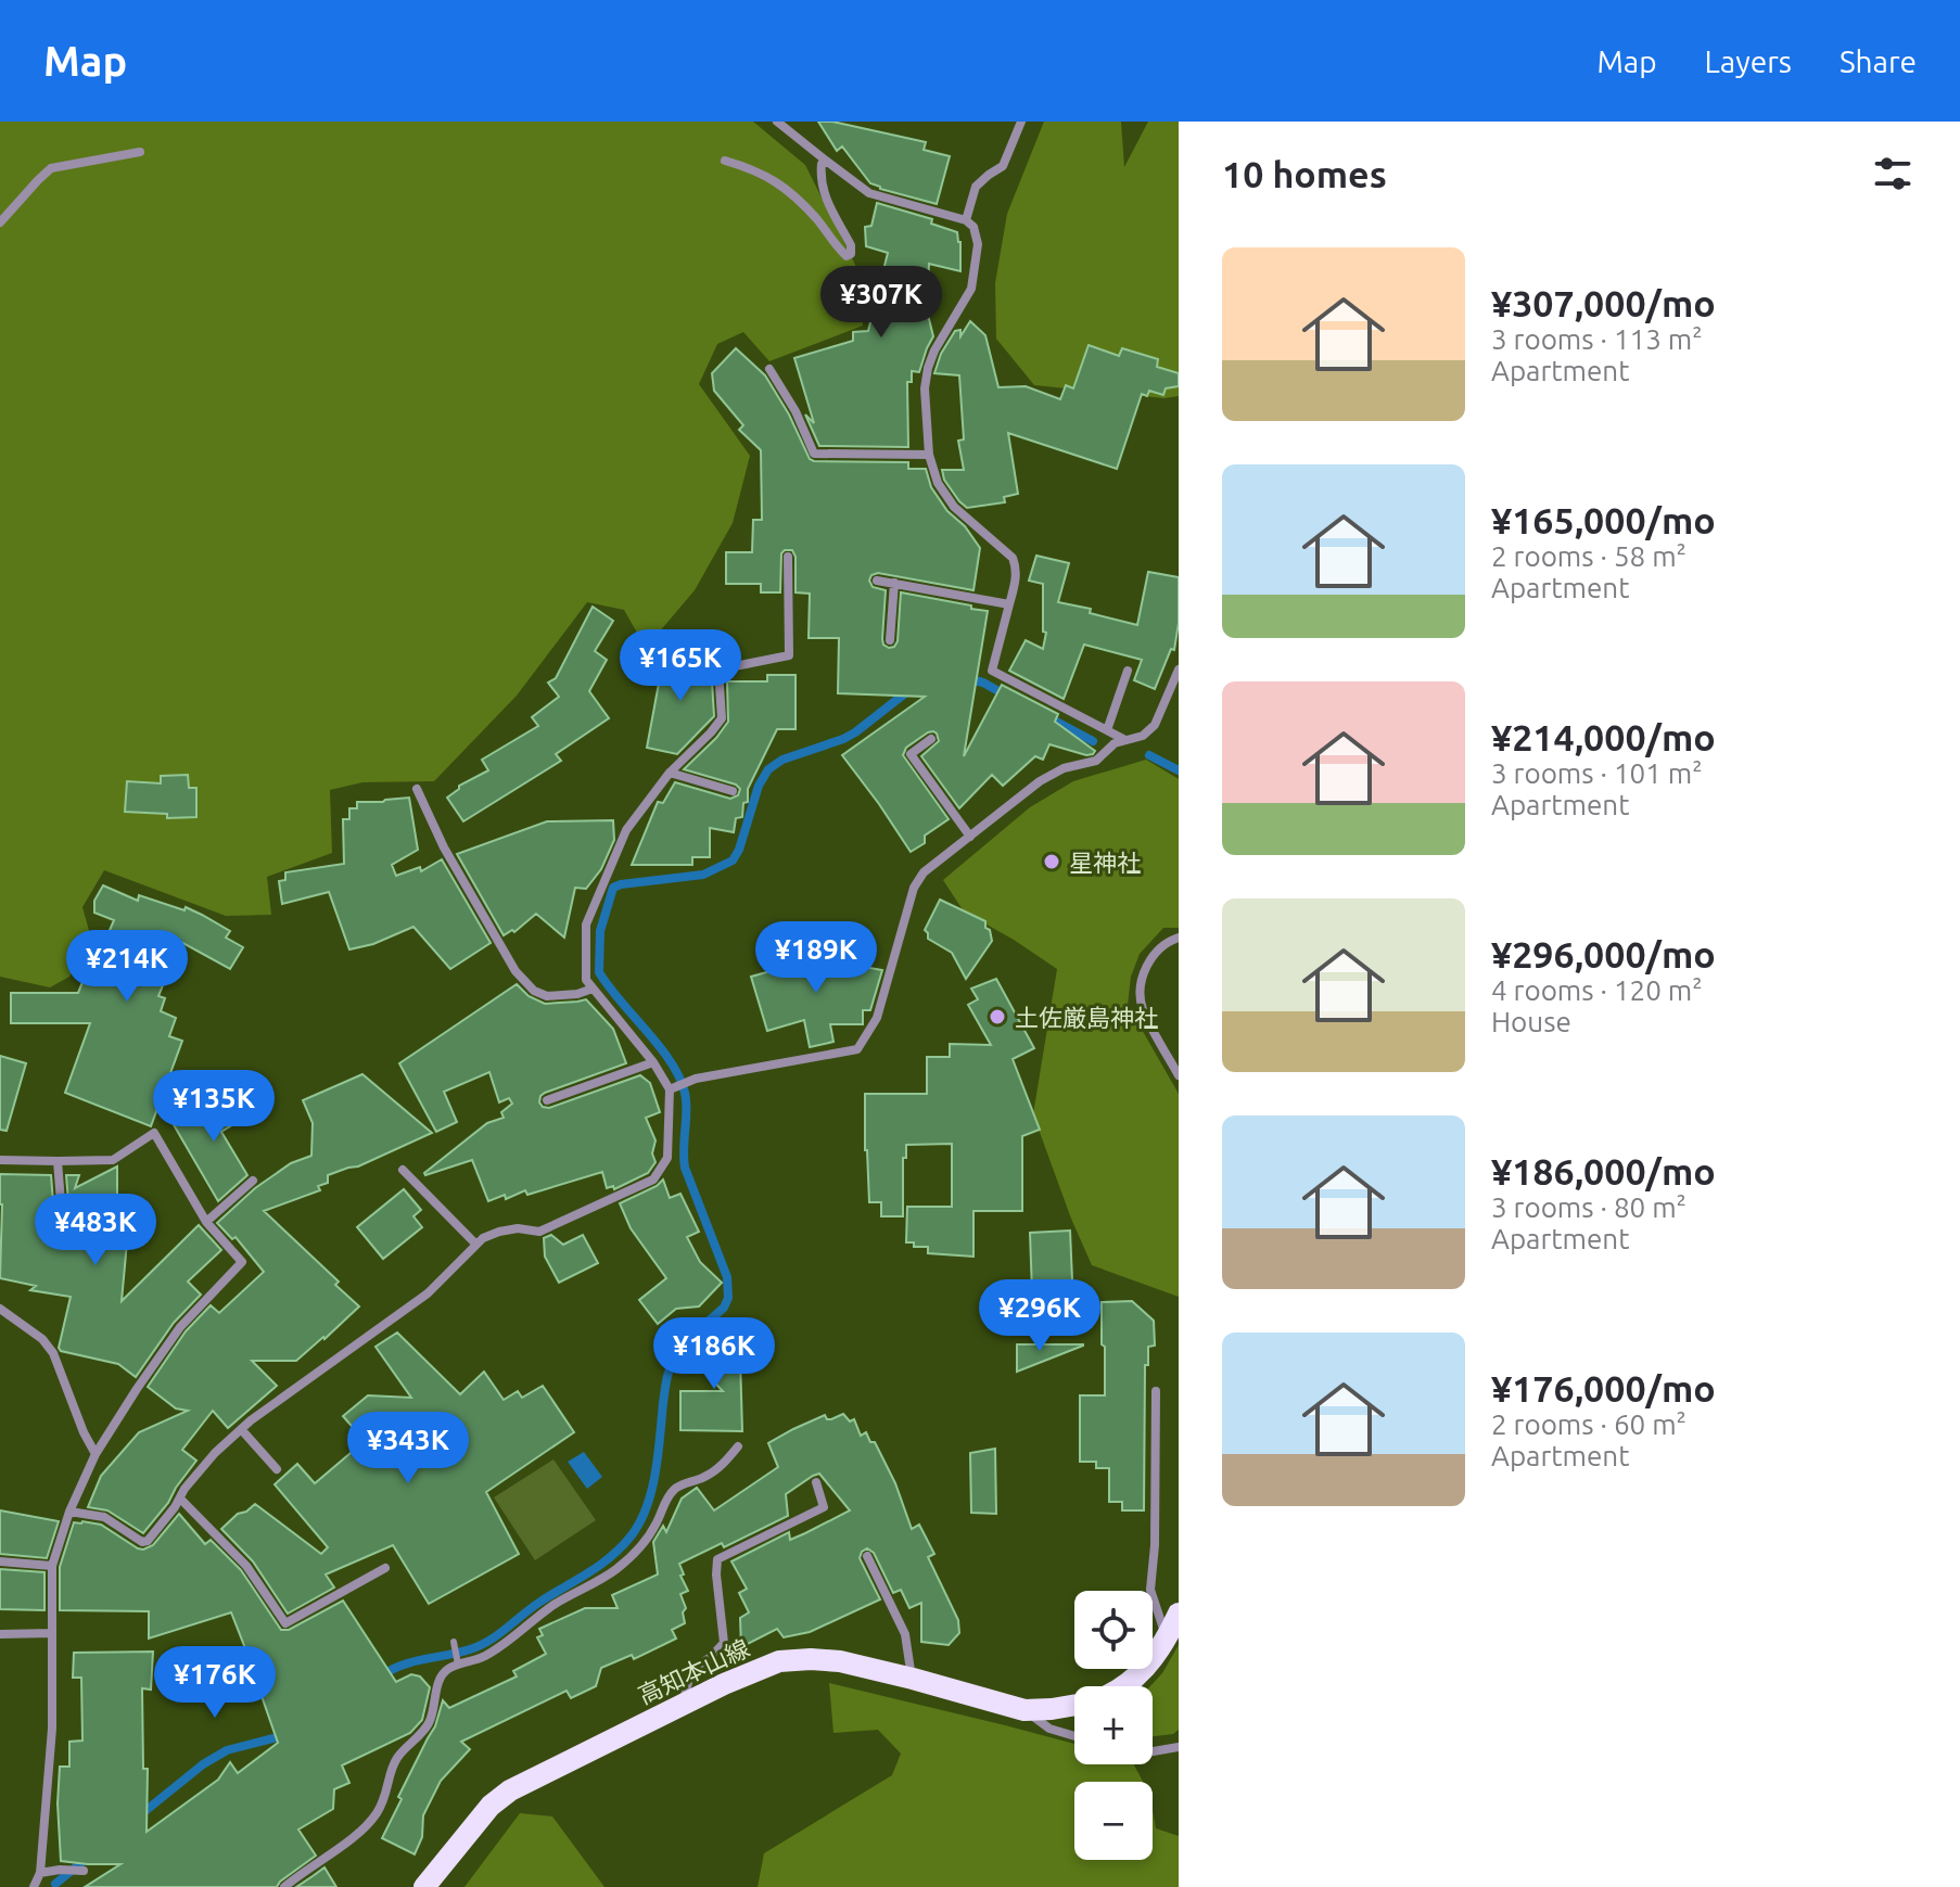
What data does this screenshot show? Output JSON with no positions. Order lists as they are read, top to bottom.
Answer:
{
  "streets": {
    "main road": ["高知本山線"]
  },
  "places": ["星神社", "土佐厳島神社"],
  "page": {
    "header": "Map",
    "nav": ["Map", "Layers", "Share"],
    "heading": "10 homes",
    "list": [
      {
        "name": "¥307,000/mo",
        "note": "3 rooms · 113 m² · Apartment"
      },
      {
        "name": "¥165,000/mo",
        "note": "2 rooms · 58 m² · Apartment"
      },
      {
        "name": "¥214,000/mo",
        "note": "3 rooms · 101 m² · Apartment"
      },
      {
        "name": "¥296,000/mo",
        "note": "4 rooms · 120 m² · House"
      },
      {
        "name": "¥186,000/mo",
        "note": "3 rooms · 80 m² · Apartment"
      },
      {
        "name": "¥176,000/mo",
        "note": "2 rooms · 60 m² · Apartment"
      }
    ],
    "price": [
      "¥307K",
      "¥165K",
      "¥189K",
      "¥214K",
      "¥135K",
      "¥483K",
      "¥296K",
      "¥186K",
      "¥343K",
      "¥176K"
    ],
    "map_buttons": ["+", "−"]
  }
}
